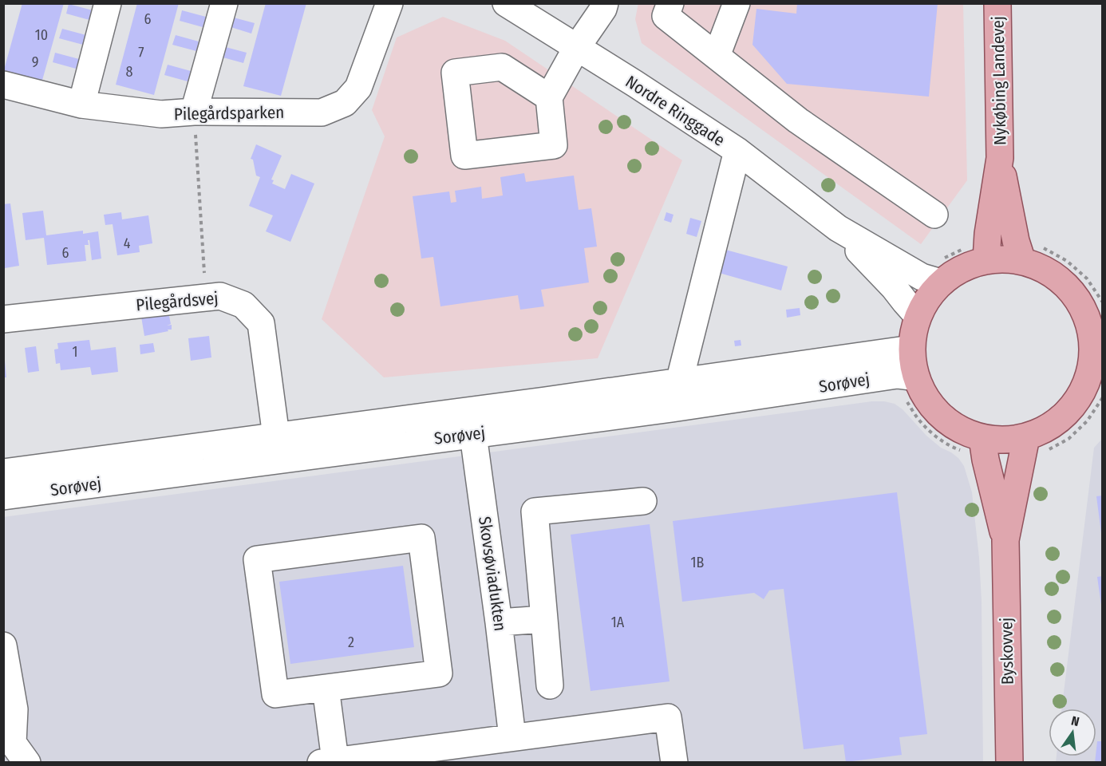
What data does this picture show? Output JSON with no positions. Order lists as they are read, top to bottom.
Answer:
{
  "streets": {
    "main road": ["Nykøbing Landevej", "Byskovvej"],
    "street": [
      "Nordre Ringgade",
      "Pilegårdsparken",
      "Pilegårdsvej",
      "Sorøvej",
      "Skovsøviadukten"
    ]
  },
  "crossings": [
    ["Pilegårdsvej", "Sorøvej"],
    ["Sorøvej", "Skovsøviadukten"]
  ],
  "house_numbers": [
    "6",
    "10",
    "7",
    "9",
    "8",
    "4",
    "6",
    "1",
    "1B",
    "1A",
    "2"
  ],
  "north": "top"
}
